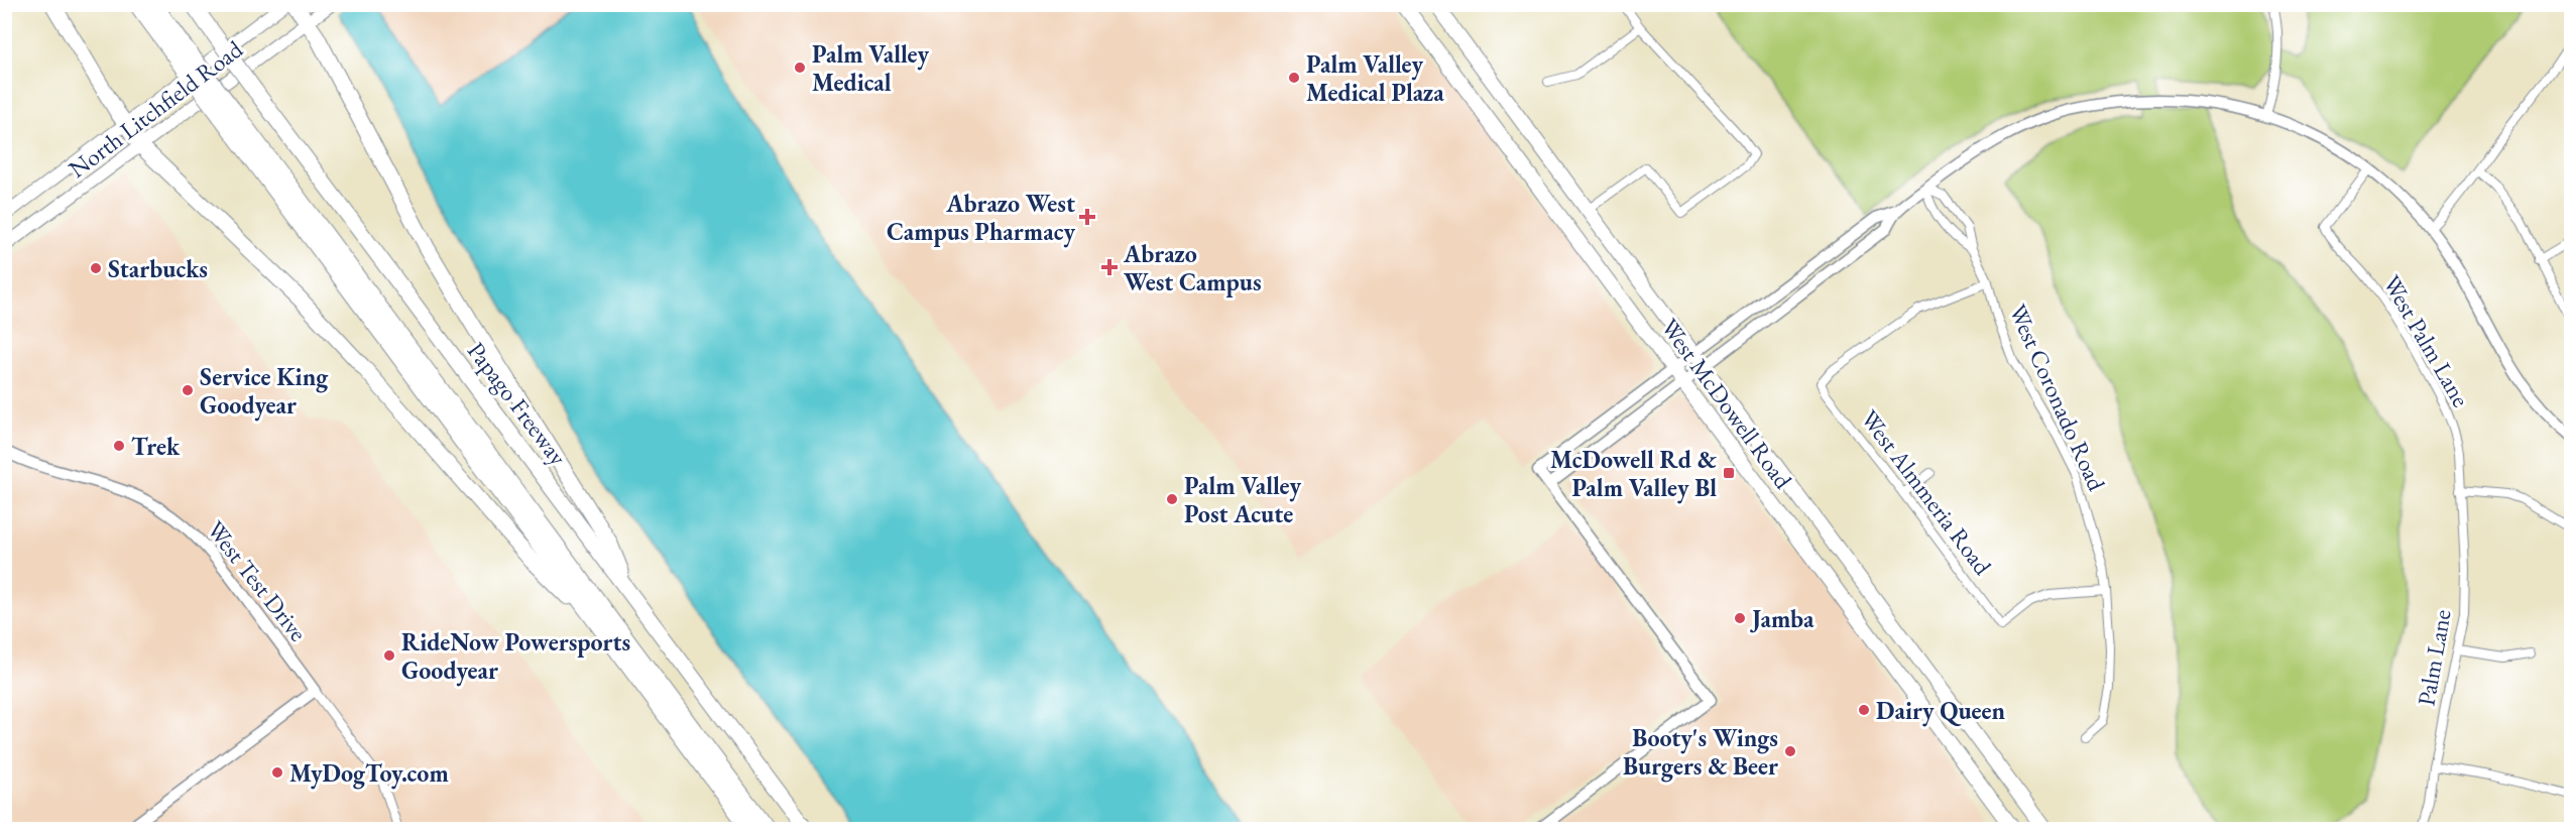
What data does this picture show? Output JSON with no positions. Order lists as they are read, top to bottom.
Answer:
{
  "streets": {
    "highway": ["Papago Freeway"],
    "main road": ["North Litchfield Road", "West McDowell Road"],
    "street": [
      "West Palm Lane",
      "West Coronado Road",
      "West Almmeria Road",
      "West Test Drive",
      "Palm Lane"
    ]
  },
  "crossings": [
    ["West Palm Lane", "Palm Lane"],
    ["West Coronado Road", "West Almmeria Road"]
  ],
  "places": {
    "other": [
      "Palm Valley Medical",
      "Palm Valley Medical Plaza",
      "Starbucks",
      "Service King Goodyear",
      "Trek",
      "Palm Valley Post Acute",
      "Jamba",
      "RideNow Powersports Goodyear",
      "Dairy Queen",
      "Booty's Wings Burgers & Beer",
      "MyDogToy.com"
    ],
    "health": ["Abrazo West Campus Pharmacy", "Abrazo West Campus"],
    "transit": ["McDowell Rd & Palm Valley Bl"]
  }
}
